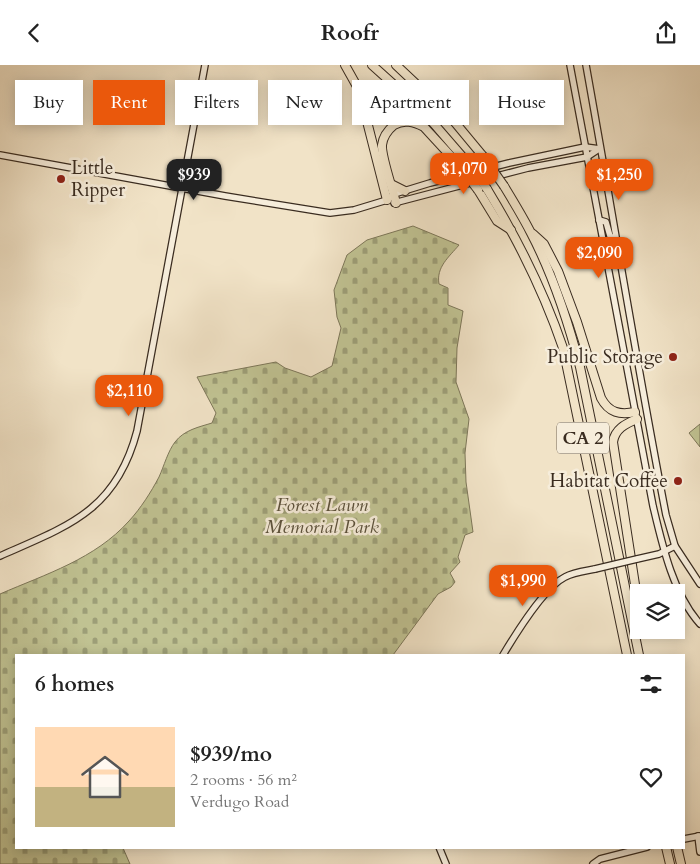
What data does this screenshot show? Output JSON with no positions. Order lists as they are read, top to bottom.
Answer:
{
  "streets": {
    "highway": ["CA 2"]
  },
  "parks": ["Forest Lawn Memorial Park"],
  "places": ["Little Ripper", "Public Storage", "Habitat Coffee"],
  "page": {
    "header": "Roofr",
    "chip": [
      "Buy",
      "Rent",
      "Filters",
      "New",
      "Apartment",
      "House"
    ],
    "price": [
      "$1,070",
      "$939",
      "$1,250",
      "$2,090",
      "$2,110",
      "$1,990"
    ],
    "heading": "6 homes",
    "list": [
      {
        "name": "$939/mo",
        "note": "2 rooms · 56 m² · Verdugo Road"
      }
    ]
  }
}
